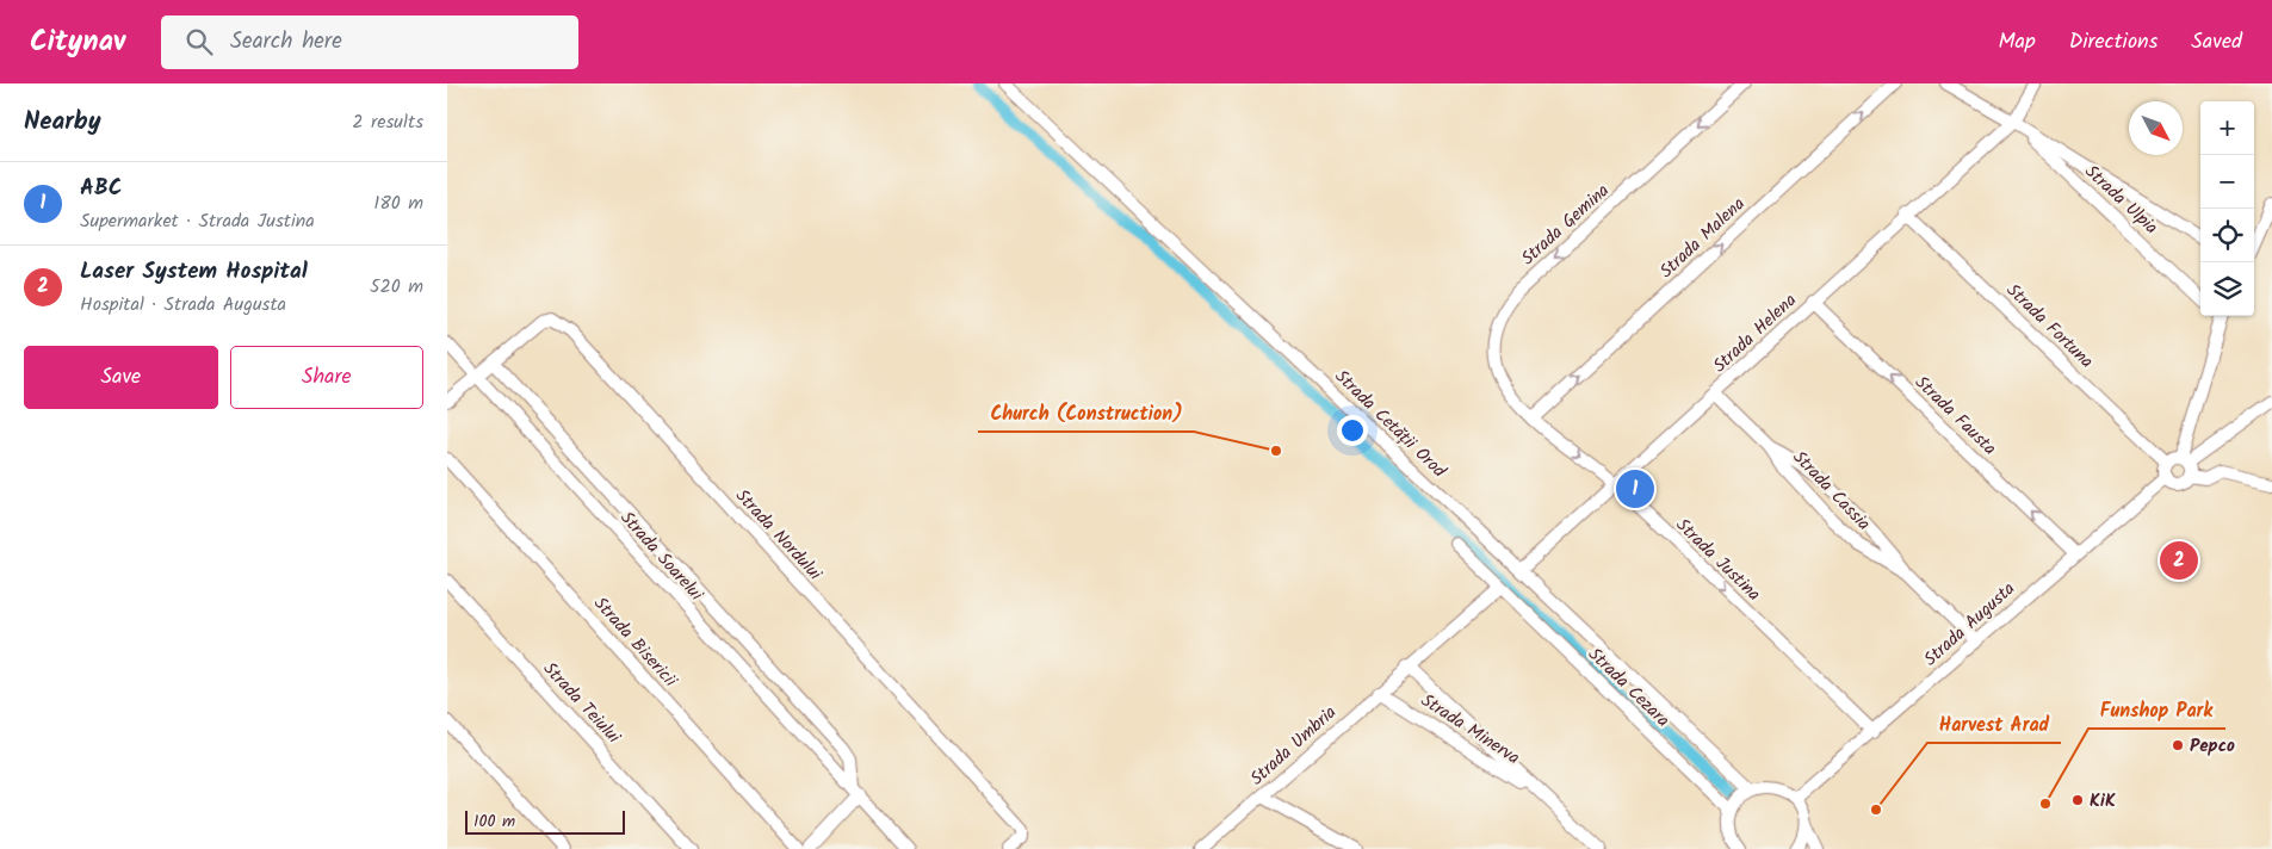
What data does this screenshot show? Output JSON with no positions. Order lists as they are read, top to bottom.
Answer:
{
  "streets": {
    "street": [
      "Strada Ulpia",
      "Strada Gemina",
      "Strada Malena",
      "Strada Fortuna",
      "Strada Helena",
      "Strada Fausta",
      "Strada Cetății Orod",
      "Strada Cassia",
      "Strada Nordului",
      "Strada Soarelui",
      "Strada Justina",
      "Strada Augusta",
      "Strada Bisericii",
      "Strada Cezara",
      "Strada Teiului",
      "Strada Minerva",
      "Strada Umbria"
    ]
  },
  "crossings": [
    ["Strada Ulpia", "Strada Helena"],
    ["Strada Gemina", "Strada Malena"],
    ["Strada Gemina", "Strada Justina"],
    ["Strada Malena", "Strada Justina"],
    ["Strada Fortuna", "Strada Helena"],
    ["Strada Helena", "Strada Fausta"],
    ["Strada Helena", "Strada Cetății Orod"],
    ["Strada Helena", "Strada Cassia"],
    ["Strada Helena", "Strada Justina"],
    ["Strada Fausta", "Strada Augusta"],
    ["Strada Cassia", "Strada Augusta"],
    ["Strada Nordului", "Strada Soarelui"],
    ["Strada Justina", "Strada Augusta"],
    ["Strada Minerva", "Strada Umbria"]
  ],
  "one_way": [
    "Strada Gemina",
    "Strada Malena",
    "Strada Fausta",
    "Strada Justina"
  ],
  "places": [
    "Church (Construction)",
    "Pepco",
    "KiK",
    "Funshop Park",
    "Harvest Arad"
  ],
  "scale_bar": "100 m",
  "north": "bottom right",
  "page": {
    "header": "Citynav",
    "search": "Search here",
    "nav": ["Map", "Directions", "Saved"],
    "heading": ["Nearby", "2 results"],
    "map_buttons": ["+", "−"],
    "list": [
      {
        "mark": "1",
        "name": "ABC",
        "note": "Supermarket · Strada Justina",
        "value": "180 m"
      },
      {
        "mark": "2",
        "name": "Laser System Hospital",
        "note": "Hospital · Strada Augusta",
        "value": "520 m"
      }
    ],
    "buttons": ["Save", "Share"],
    "pins": ["1", "2"],
    "scale": "100 m"
  }
}
